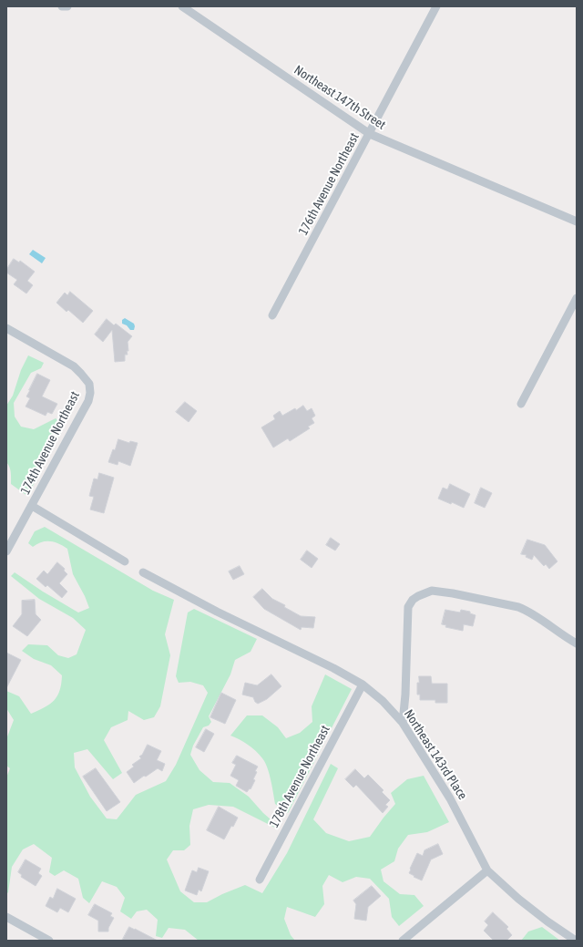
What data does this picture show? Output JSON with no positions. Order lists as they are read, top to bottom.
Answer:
{
  "streets": {
    "street": [
      "Northeast 147th Street",
      "176th Avenue Northeast",
      "174th Avenue Northeast",
      "Northeast 143rd Place",
      "178th Avenue Northeast"
    ]
  },
  "crossings": [
    ["Northeast 147th Street", "176th Avenue Northeast"],
    ["Northeast 143rd Place", "178th Avenue Northeast"]
  ]
}
